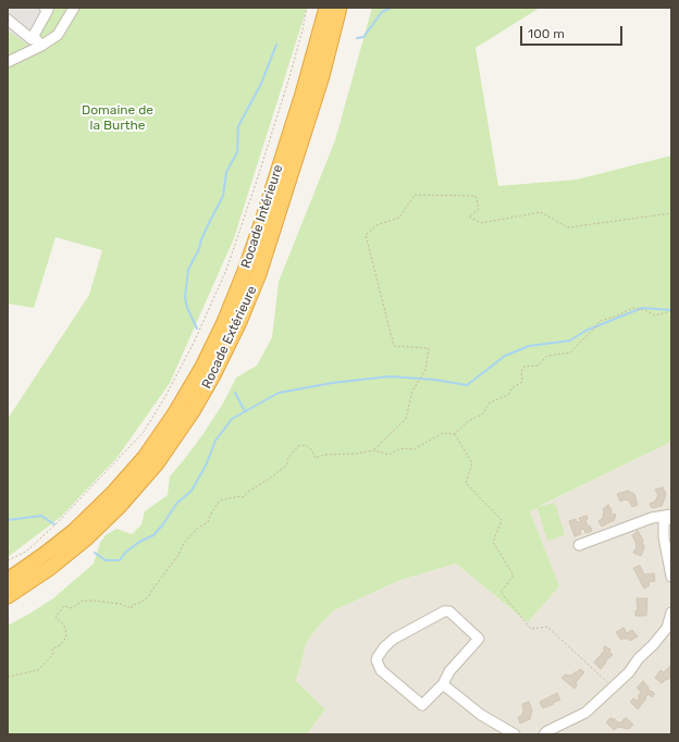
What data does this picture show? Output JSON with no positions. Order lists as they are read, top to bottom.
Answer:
{
  "streets": {
    "highway": ["Rocade Intérieure", "Rocade Extérieure"]
  },
  "parks": ["Domaine de la Burthe"],
  "scale_bar": "100 m"
}
